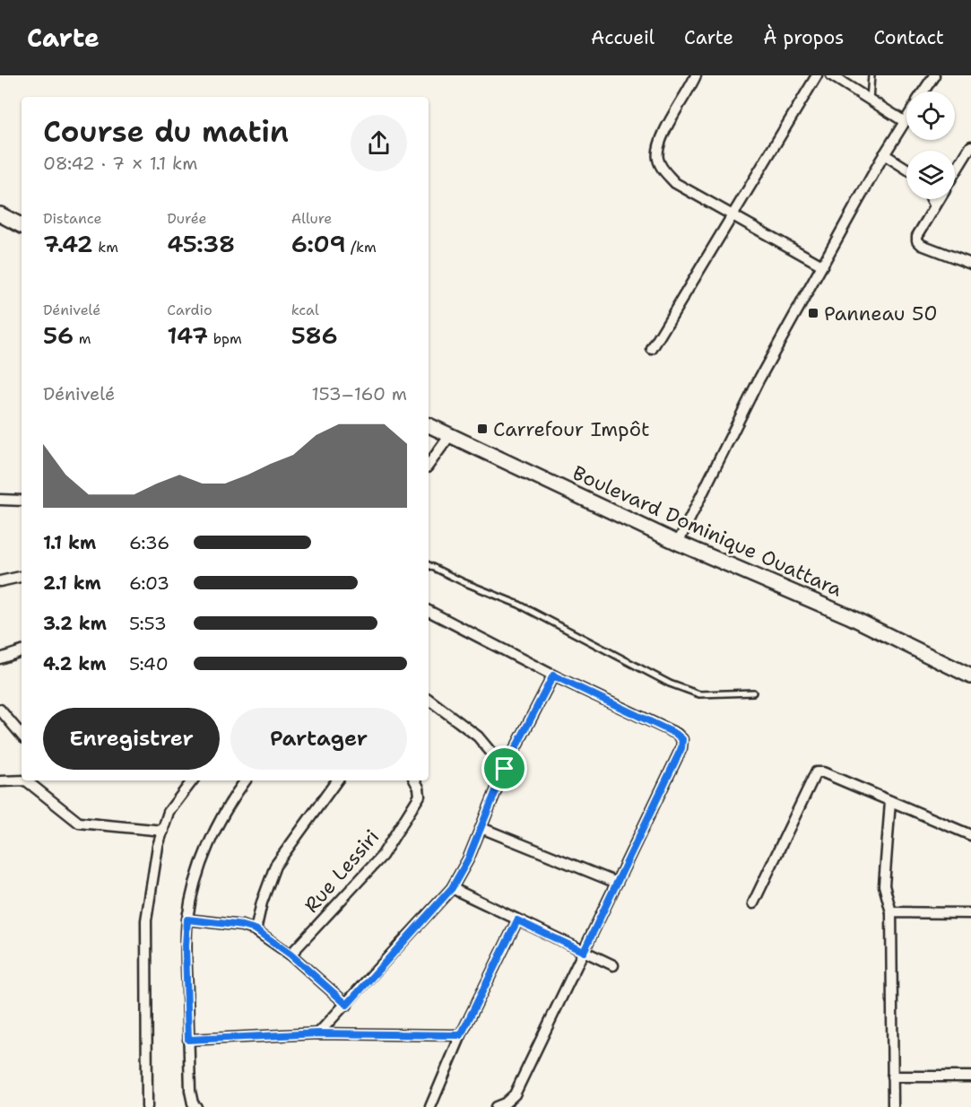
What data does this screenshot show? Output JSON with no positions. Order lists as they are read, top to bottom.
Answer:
{
  "streets": {
    "street": ["Boulevard Dominique Ouattara", "Rue Lessiri"]
  },
  "places": {
    "transit": ["Panneau 50", "Carrefour Impôt"]
  },
  "page": {
    "header": "Carte",
    "nav": [
      "Accueil",
      "Carte",
      "À propos",
      "Contact"
    ],
    "heading": ["Course du matin", "08:42 · 7 × 1.1 km"],
    "stats": [
      ["Distance", "7.42 km"],
      ["Durée", "45:38"],
      ["Allure", "6:09 /km"],
      ["Dénivelé", "56 m"],
      ["Cardio", "147 bpm"],
      ["kcal", "586"]
    ],
    "chart": ["Dénivelé", "153–160 m"],
    "list": [
      {
        "name": "1.1 km",
        "note": "6:36"
      },
      {
        "name": "2.1 km",
        "note": "6:03"
      },
      {
        "name": "3.2 km",
        "note": "5:53"
      },
      {
        "name": "4.2 km",
        "note": "5:40"
      }
    ],
    "buttons": ["Enregistrer", "Partager"]
  }
}
